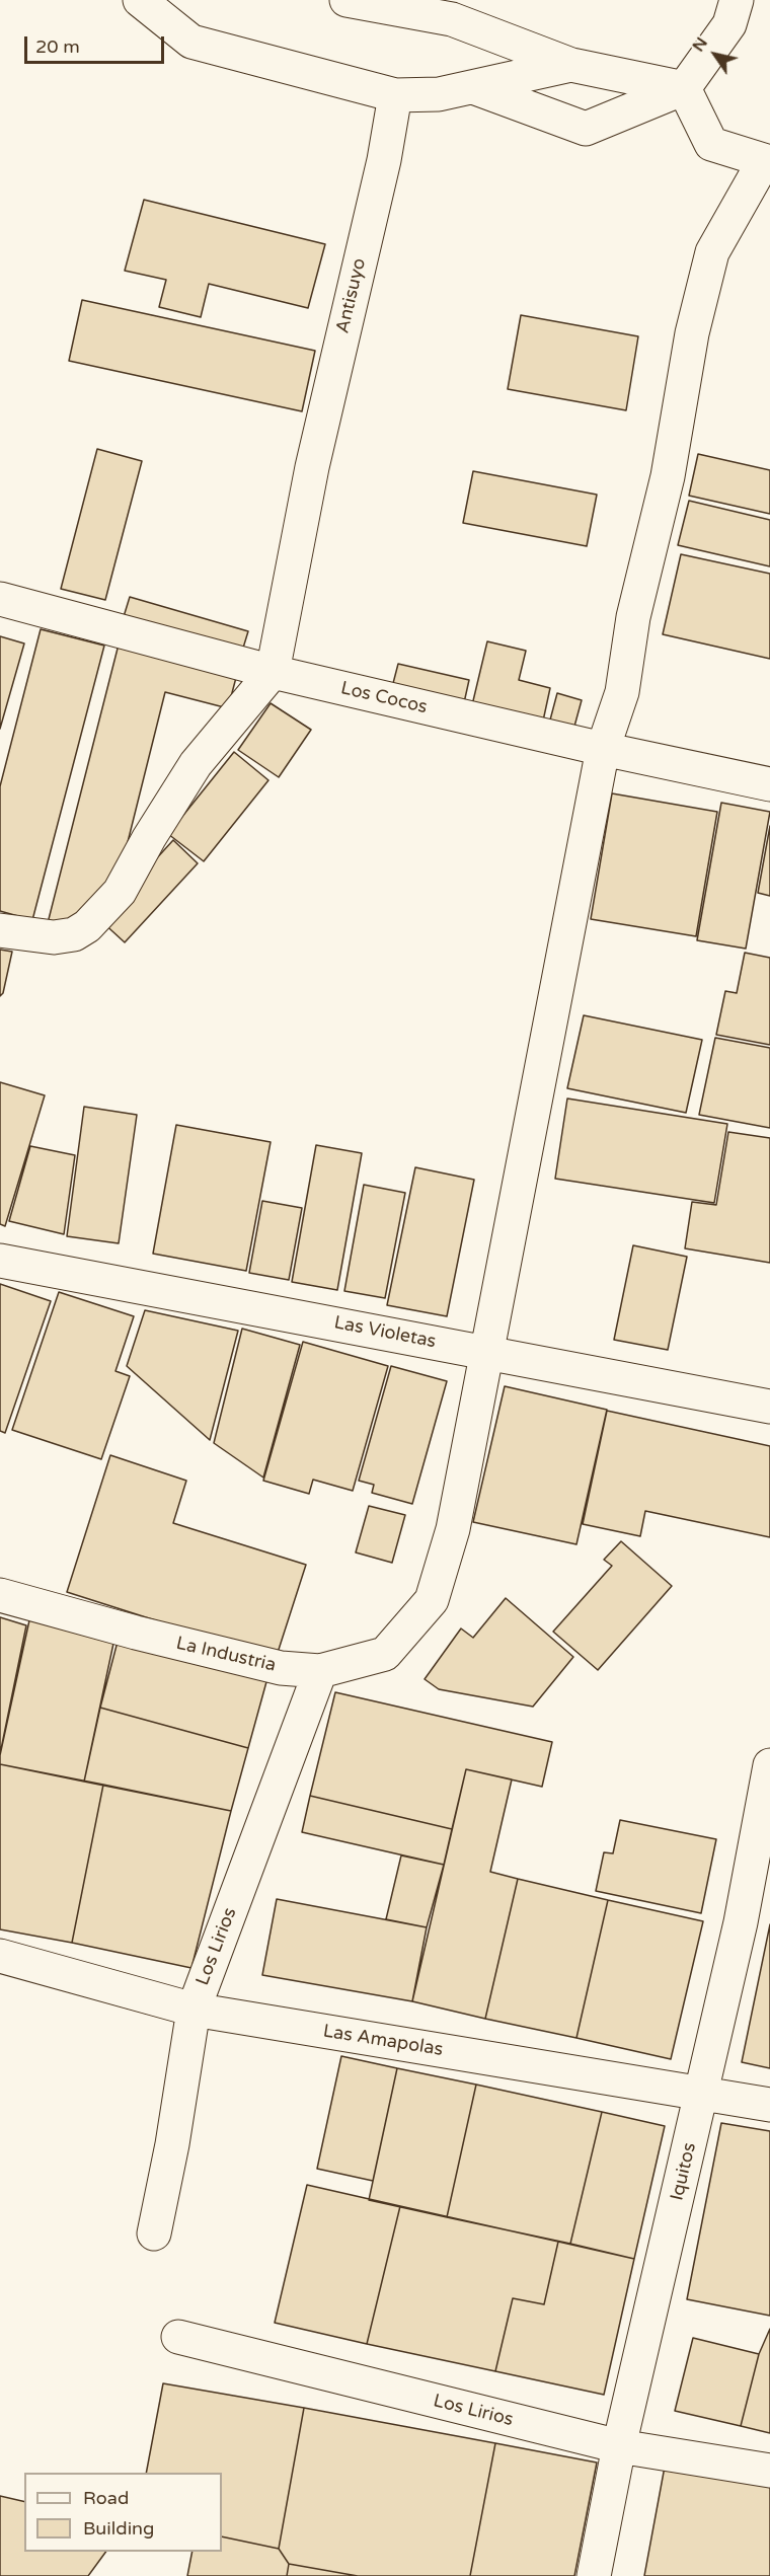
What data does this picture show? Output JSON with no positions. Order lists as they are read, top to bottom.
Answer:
{
  "streets": {
    "street": [
      "Antisuyo",
      "Los Cocos",
      "Las Violetas",
      "La Industria",
      "Los Lirios",
      "Las Amapolas",
      "Iquitos"
    ]
  },
  "crossings": [
    ["Antisuyo", "Los Cocos"],
    ["Las Violetas", "La Industria"],
    ["La Industria", "Los Lirios"],
    ["Los Lirios", "Las Amapolas"],
    ["Los Lirios", "Iquitos"],
    ["Las Amapolas", "Iquitos"]
  ],
  "legend": ["Road", "Building"],
  "scale_bar": "20 m",
  "north": "top left"
}
